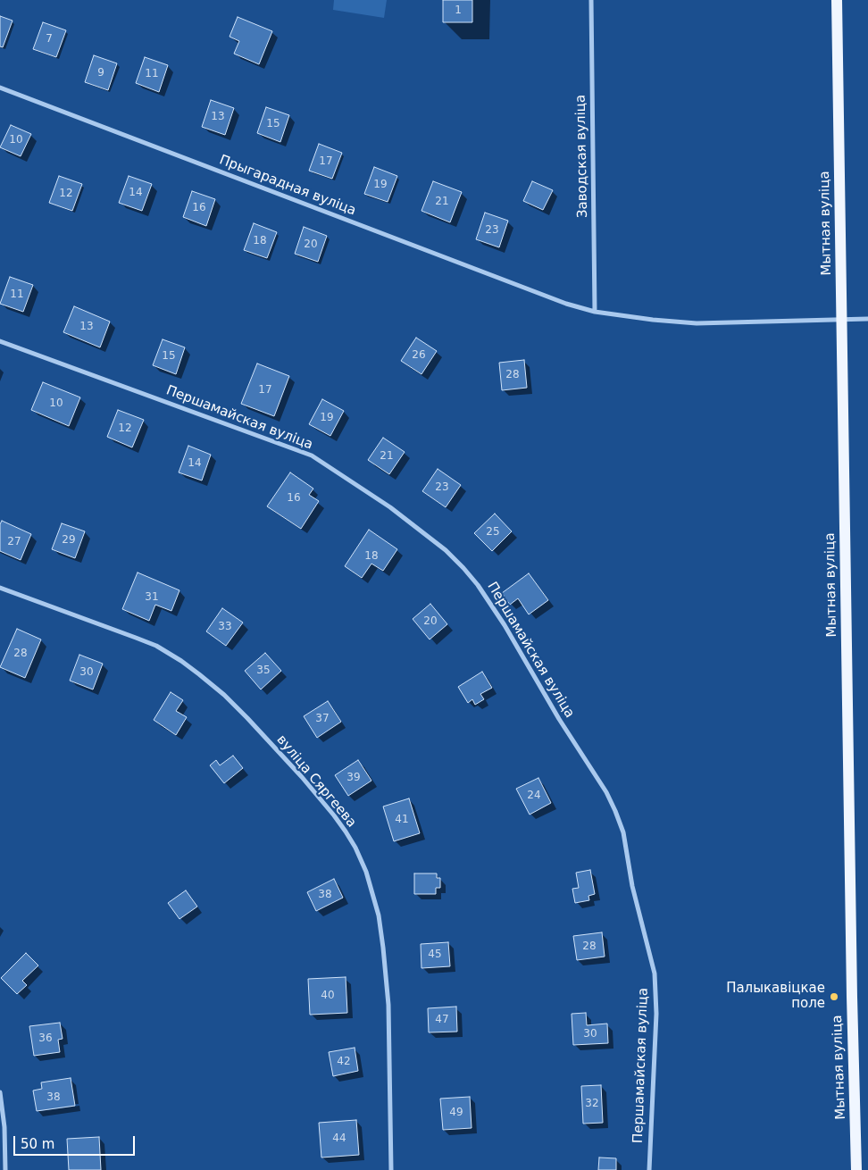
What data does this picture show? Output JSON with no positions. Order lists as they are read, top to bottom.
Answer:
{
  "streets": {
    "main road": ["Мытная вуліца"],
    "street": [
      "Заводская вуліца",
      "Прыгарадная вуліца",
      "Першамайская вуліца",
      "вуліца Сяргеева"
    ]
  },
  "crossings": [
    ["Заводская вуліца", "Прыгарадная вуліца"],
    ["Прыгарадная вуліца", "Мытная вуліца"]
  ],
  "places": ["Палыкавіцкае поле"],
  "house_numbers": [
    "1",
    "7",
    "9",
    "11",
    "13",
    "15",
    "10",
    "17",
    "19",
    "14",
    "12",
    "21",
    "16",
    "23",
    "18",
    "20",
    "11",
    "13",
    "26",
    "15",
    "28",
    "17",
    "10",
    "19",
    "12",
    "21",
    "14",
    "23",
    "16",
    "25",
    "29",
    "27",
    "18",
    "31",
    "20",
    "33",
    "28",
    "35",
    "30",
    "37",
    "39",
    "24",
    "41",
    "38",
    "28",
    "45",
    "40",
    "47",
    "30",
    "36",
    "42",
    "38",
    "32",
    "49",
    "44"
  ],
  "scale_bar": "50 m"
}
